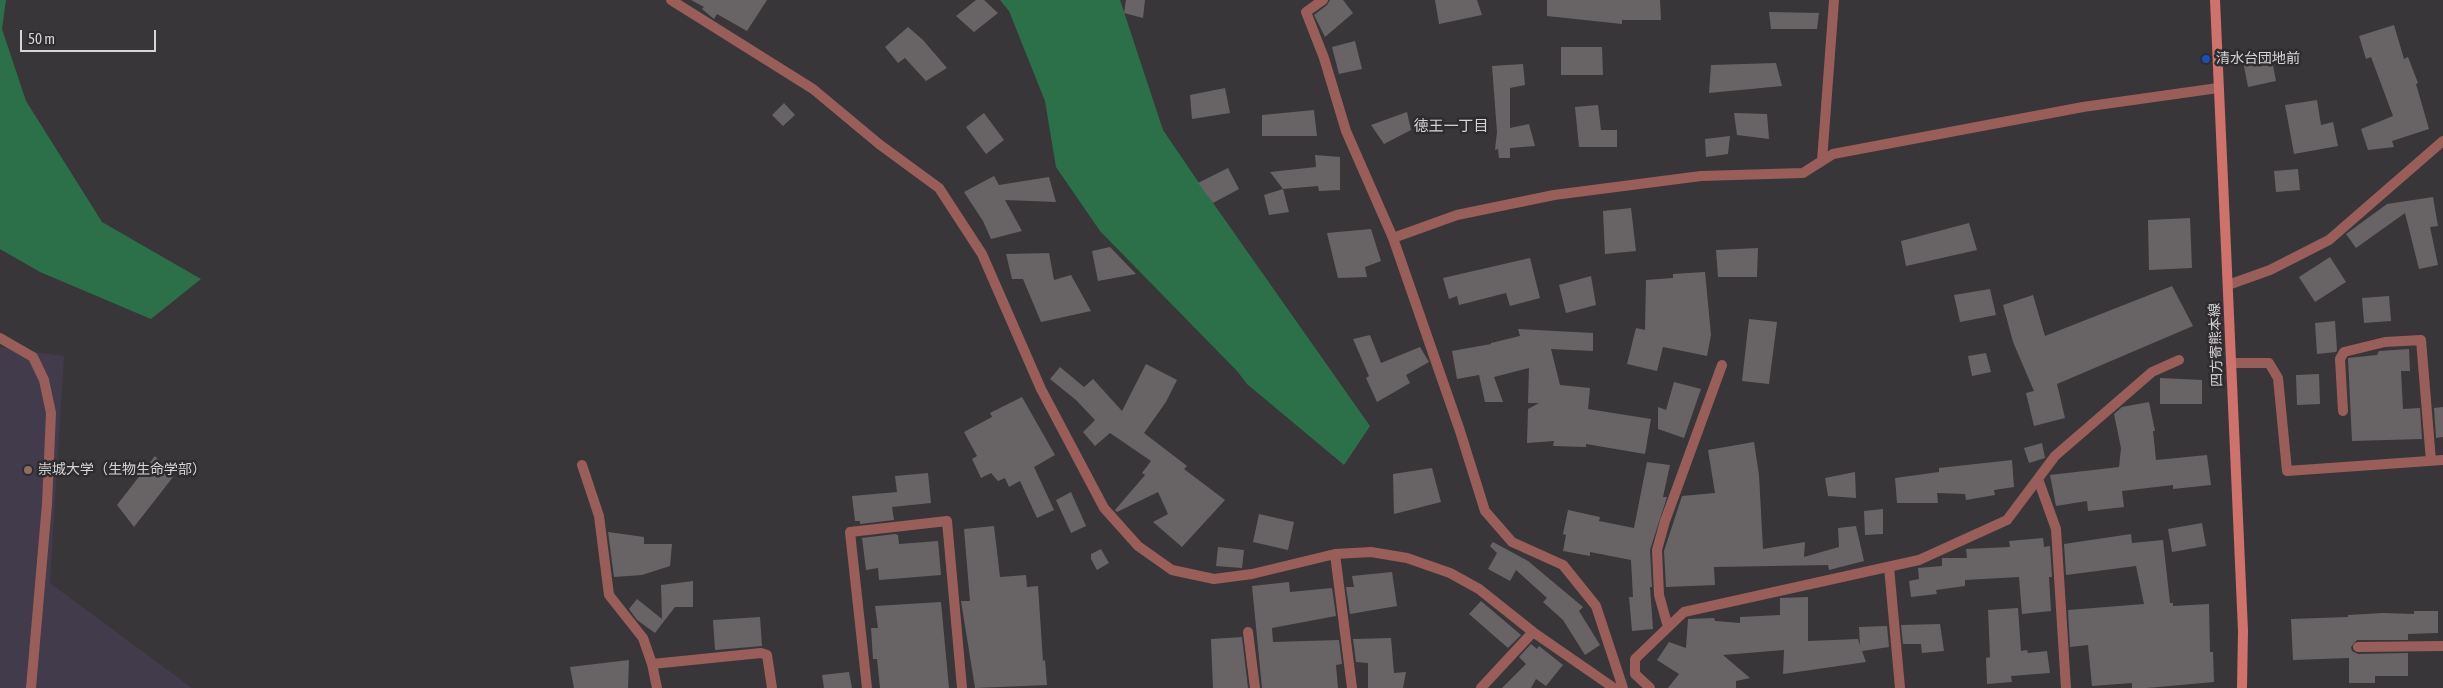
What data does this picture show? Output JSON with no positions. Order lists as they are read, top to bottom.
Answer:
{
  "streets": {
    "main road": ["四方寄熊本線"]
  },
  "districts": ["徳王一丁目"],
  "places": ["清水台団地前", "崇城大学（生物生命学部）"],
  "scale_bar": "50 m"
}
